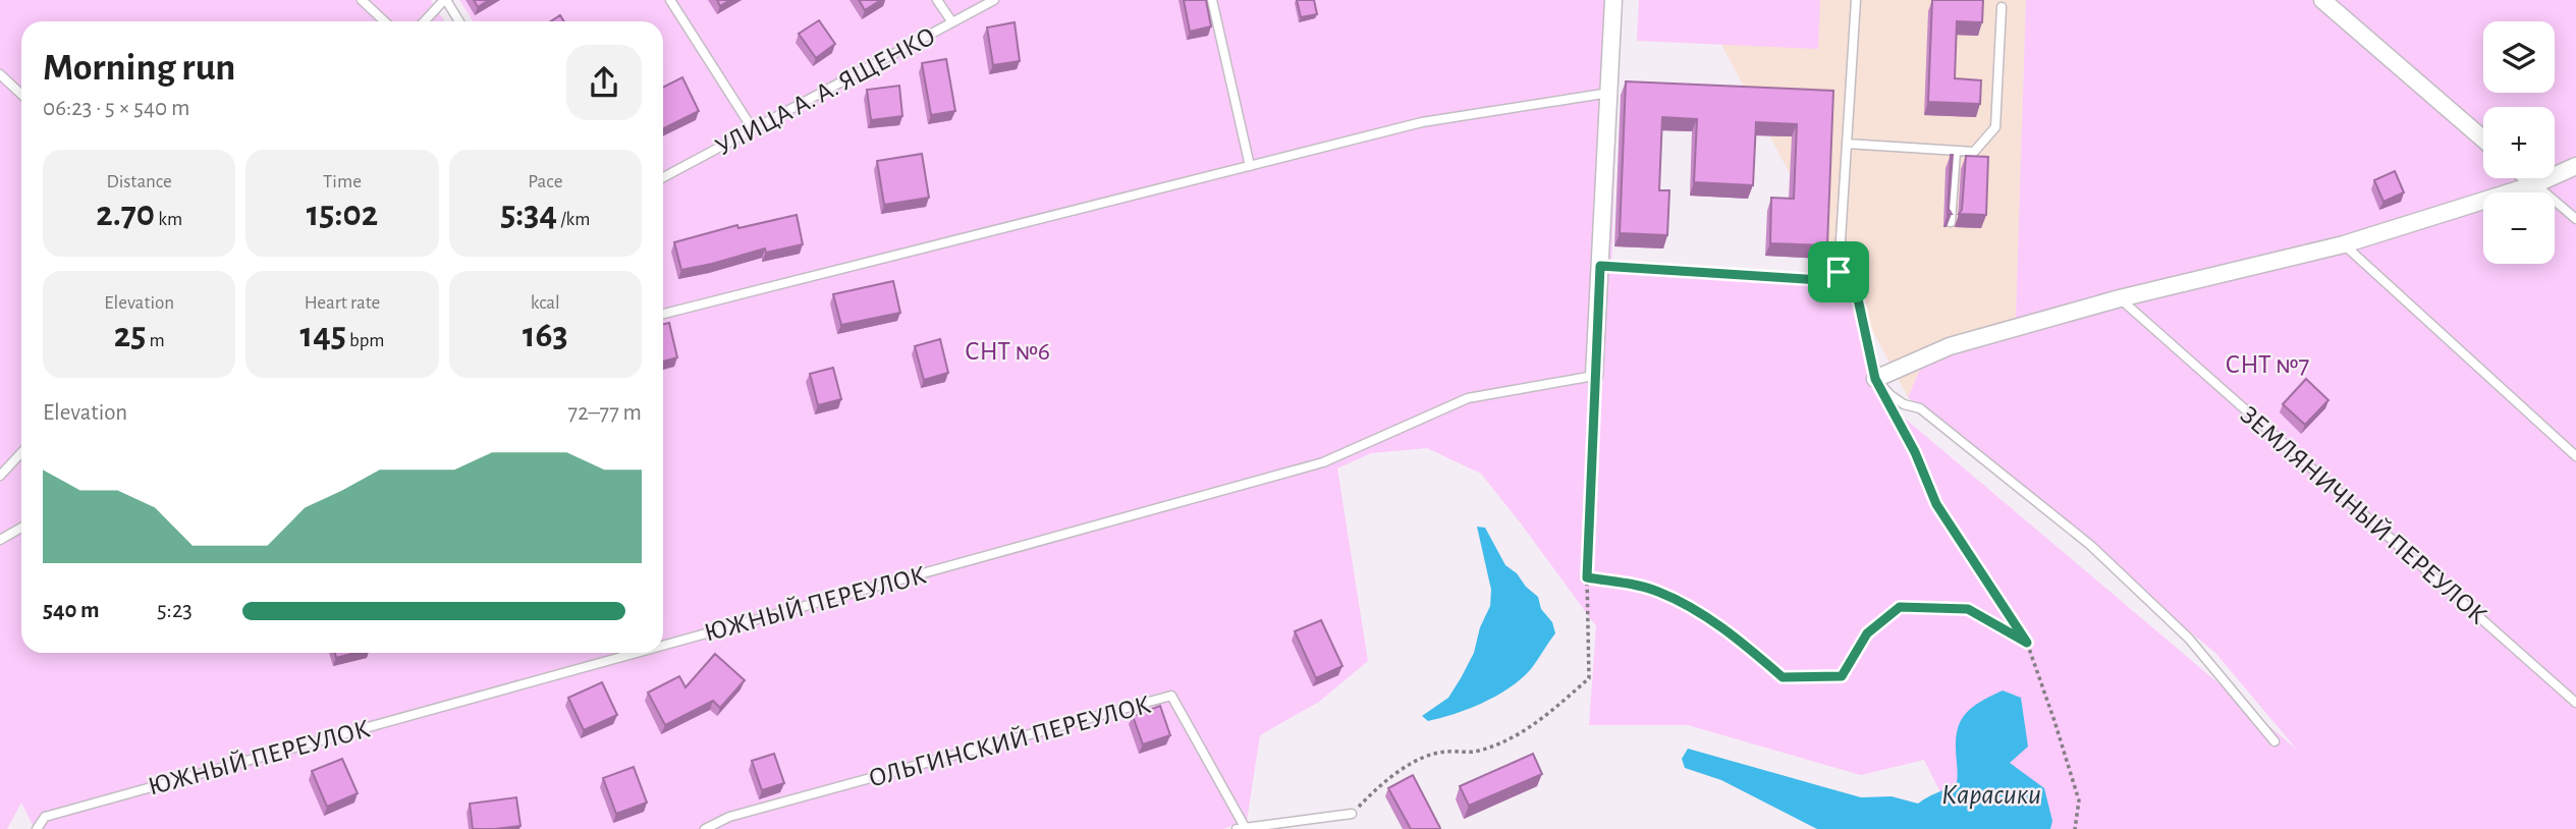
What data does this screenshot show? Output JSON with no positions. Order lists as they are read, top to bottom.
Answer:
{
  "streets": {
    "lane": [
      "УЛИЦА А. А. ЯЩЕНКО",
      "ЗЕМЛЯНИЧНЫЙ ПЕРЕУЛОК",
      "ЮЖНЫЙ ПЕРЕУЛОК",
      "ОЛЬГИНСКИЙ ПЕРЕУЛОК"
    ]
  },
  "water": ["Карасики"],
  "parks": ["СНТ №6", "СНТ №7"],
  "page": {
    "map_buttons": ["+", "−"],
    "heading": ["Morning run", "06:23 · 5 × 540 m"],
    "stats": [
      ["Distance", "2.70 km"],
      ["Time", "15:02"],
      ["Pace", "5:34 /km"],
      ["Elevation", "25 m"],
      ["Heart rate", "145 bpm"],
      ["kcal", "163"]
    ],
    "chart": ["Elevation", "72–77 m"],
    "list": [
      {
        "name": "540 m",
        "note": "5:23"
      }
    ]
  }
}
